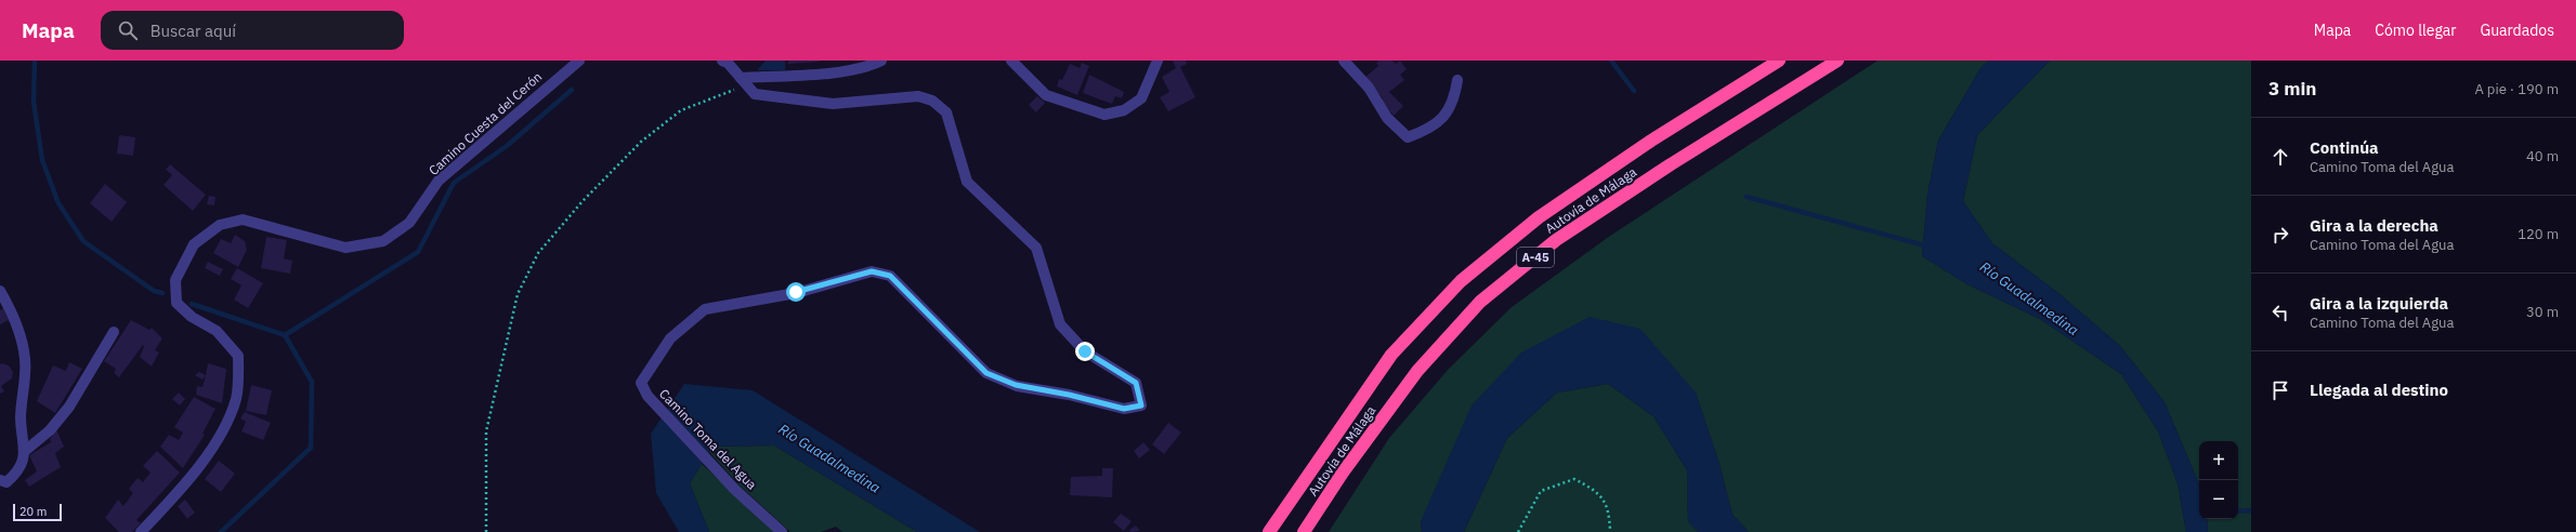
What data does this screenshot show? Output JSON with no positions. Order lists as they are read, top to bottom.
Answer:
{
  "streets": {
    "highway": ["Autovía de Málaga", "A-45"],
    "street": ["Camino Cuesta del Cerón", "Camino Toma del Agua"]
  },
  "water": ["Río Guadalmedina"],
  "scale_bar": "20 m",
  "page": {
    "header": "Mapa",
    "search": "Buscar aquí",
    "nav": ["Mapa", "Cómo llegar", "Guardados"],
    "heading": ["3 min", "A pie · 190 m"],
    "list": [
      ["Continúa", "Camino Toma del Agua", "40 m"],
      ["Gira a la derecha", "Camino Toma del Agua", "120 m"],
      ["Gira a la izquierda", "Camino Toma del Agua", "30 m"],
      "Llegada al destino"
    ],
    "map_buttons": ["+", "−"],
    "scale": "20 m"
  }
}
